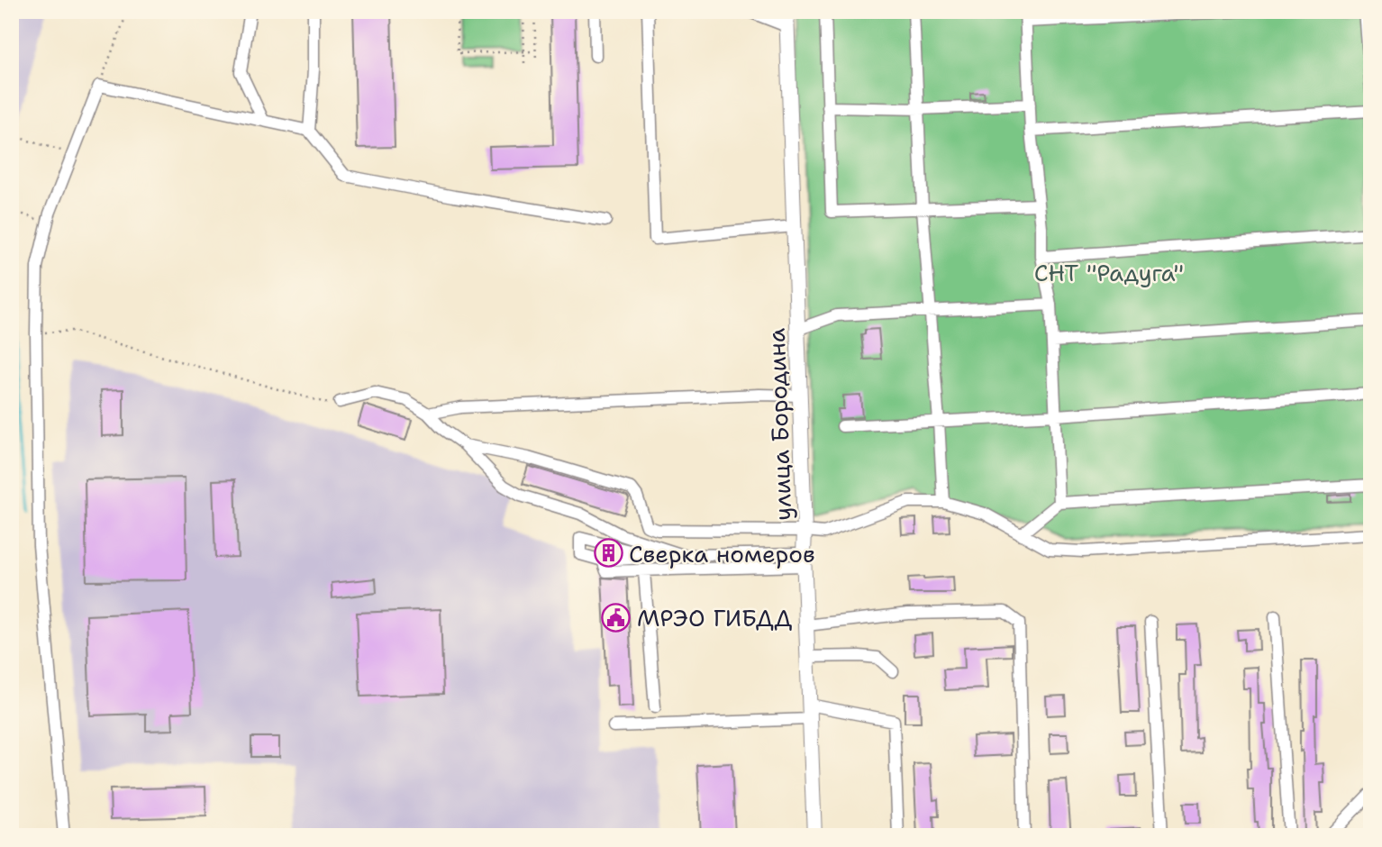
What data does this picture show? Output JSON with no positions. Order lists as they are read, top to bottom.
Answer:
{
  "streets": {
    "main road": ["улица Бородина"]
  },
  "parks": ["СНТ \"Радуга\""],
  "places": {
    "building": ["Сверка номеров"],
    "public building": ["МРЭО ГИБДД"]
  }
}
